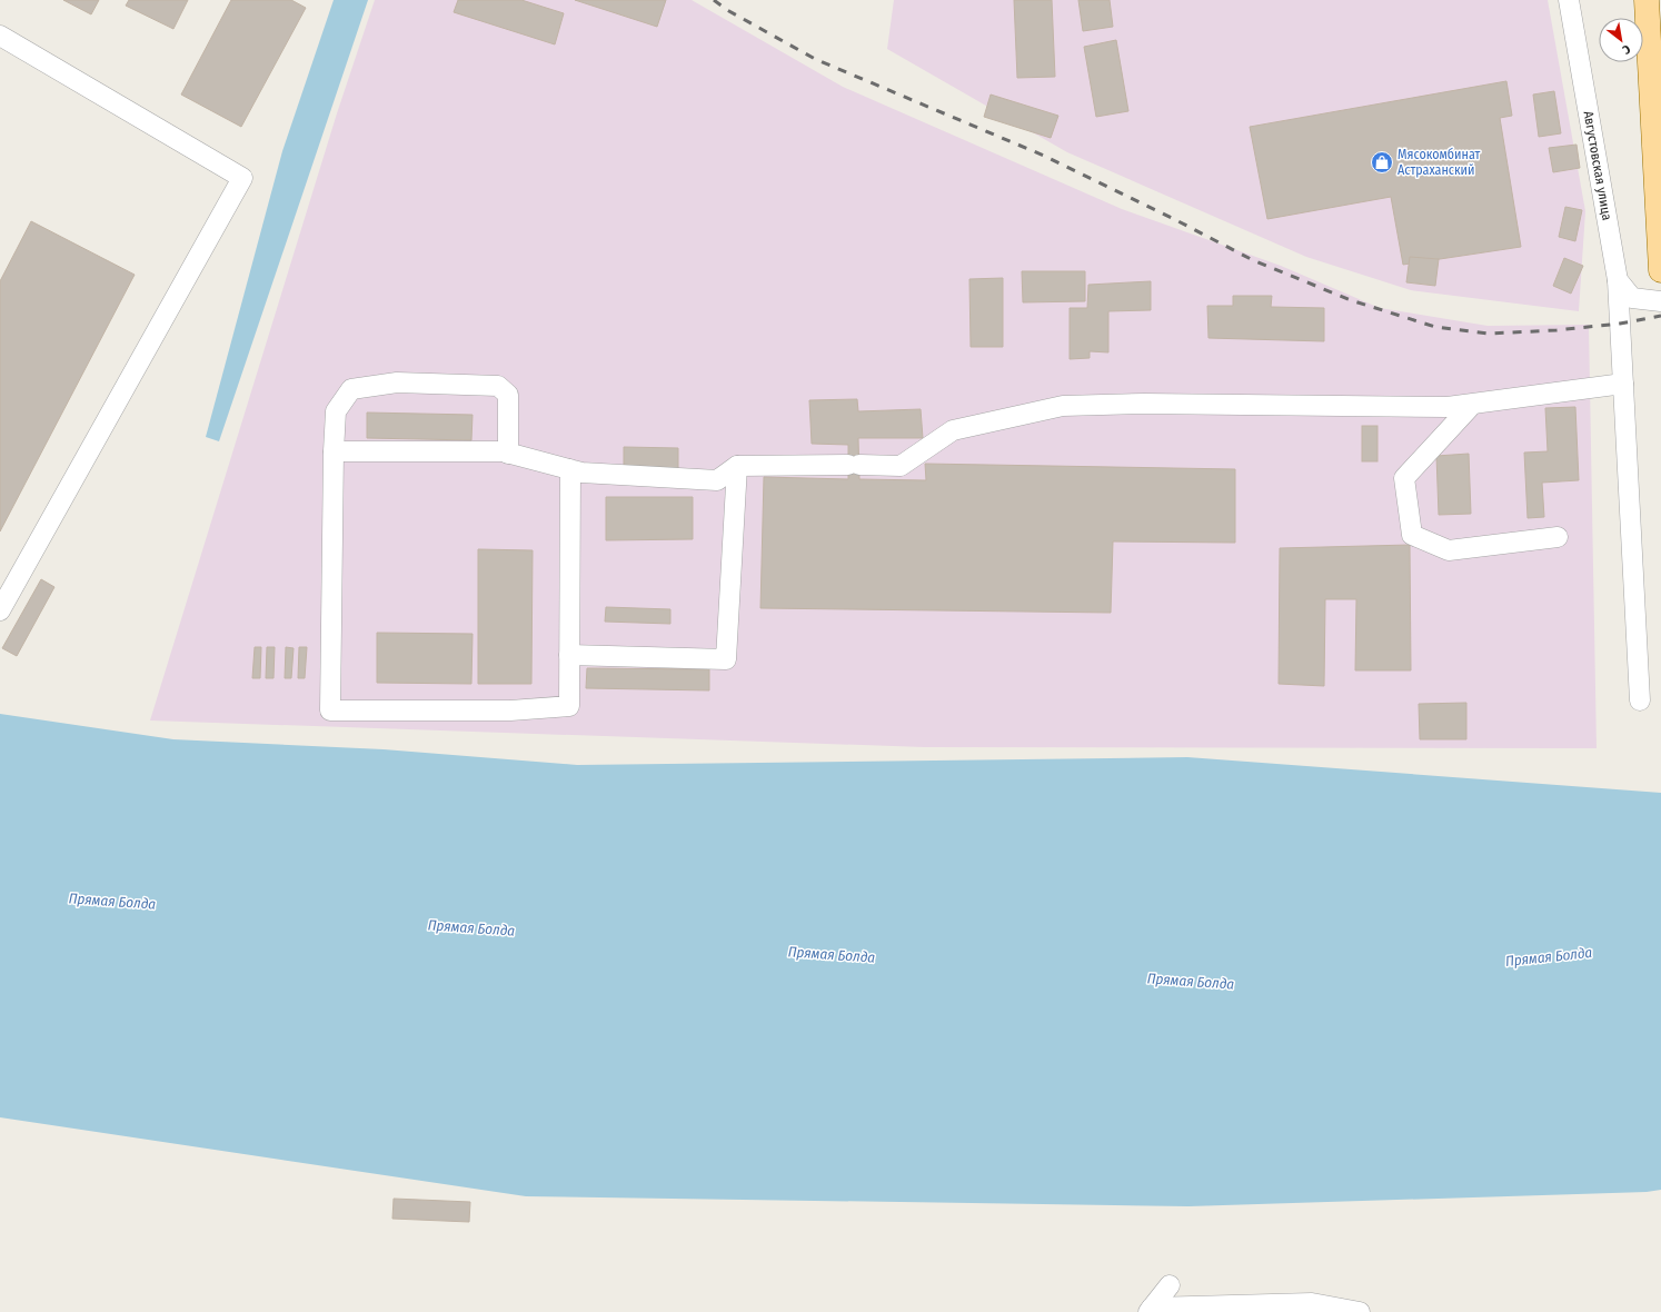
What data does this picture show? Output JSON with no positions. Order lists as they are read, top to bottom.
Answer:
{
  "streets": {
    "street": ["Августовская улица"]
  },
  "water": ["Прямая Болда"],
  "places": {
    "shop": ["Мясокомбинат Астраханский"]
  },
  "north": "bottom right"
}
